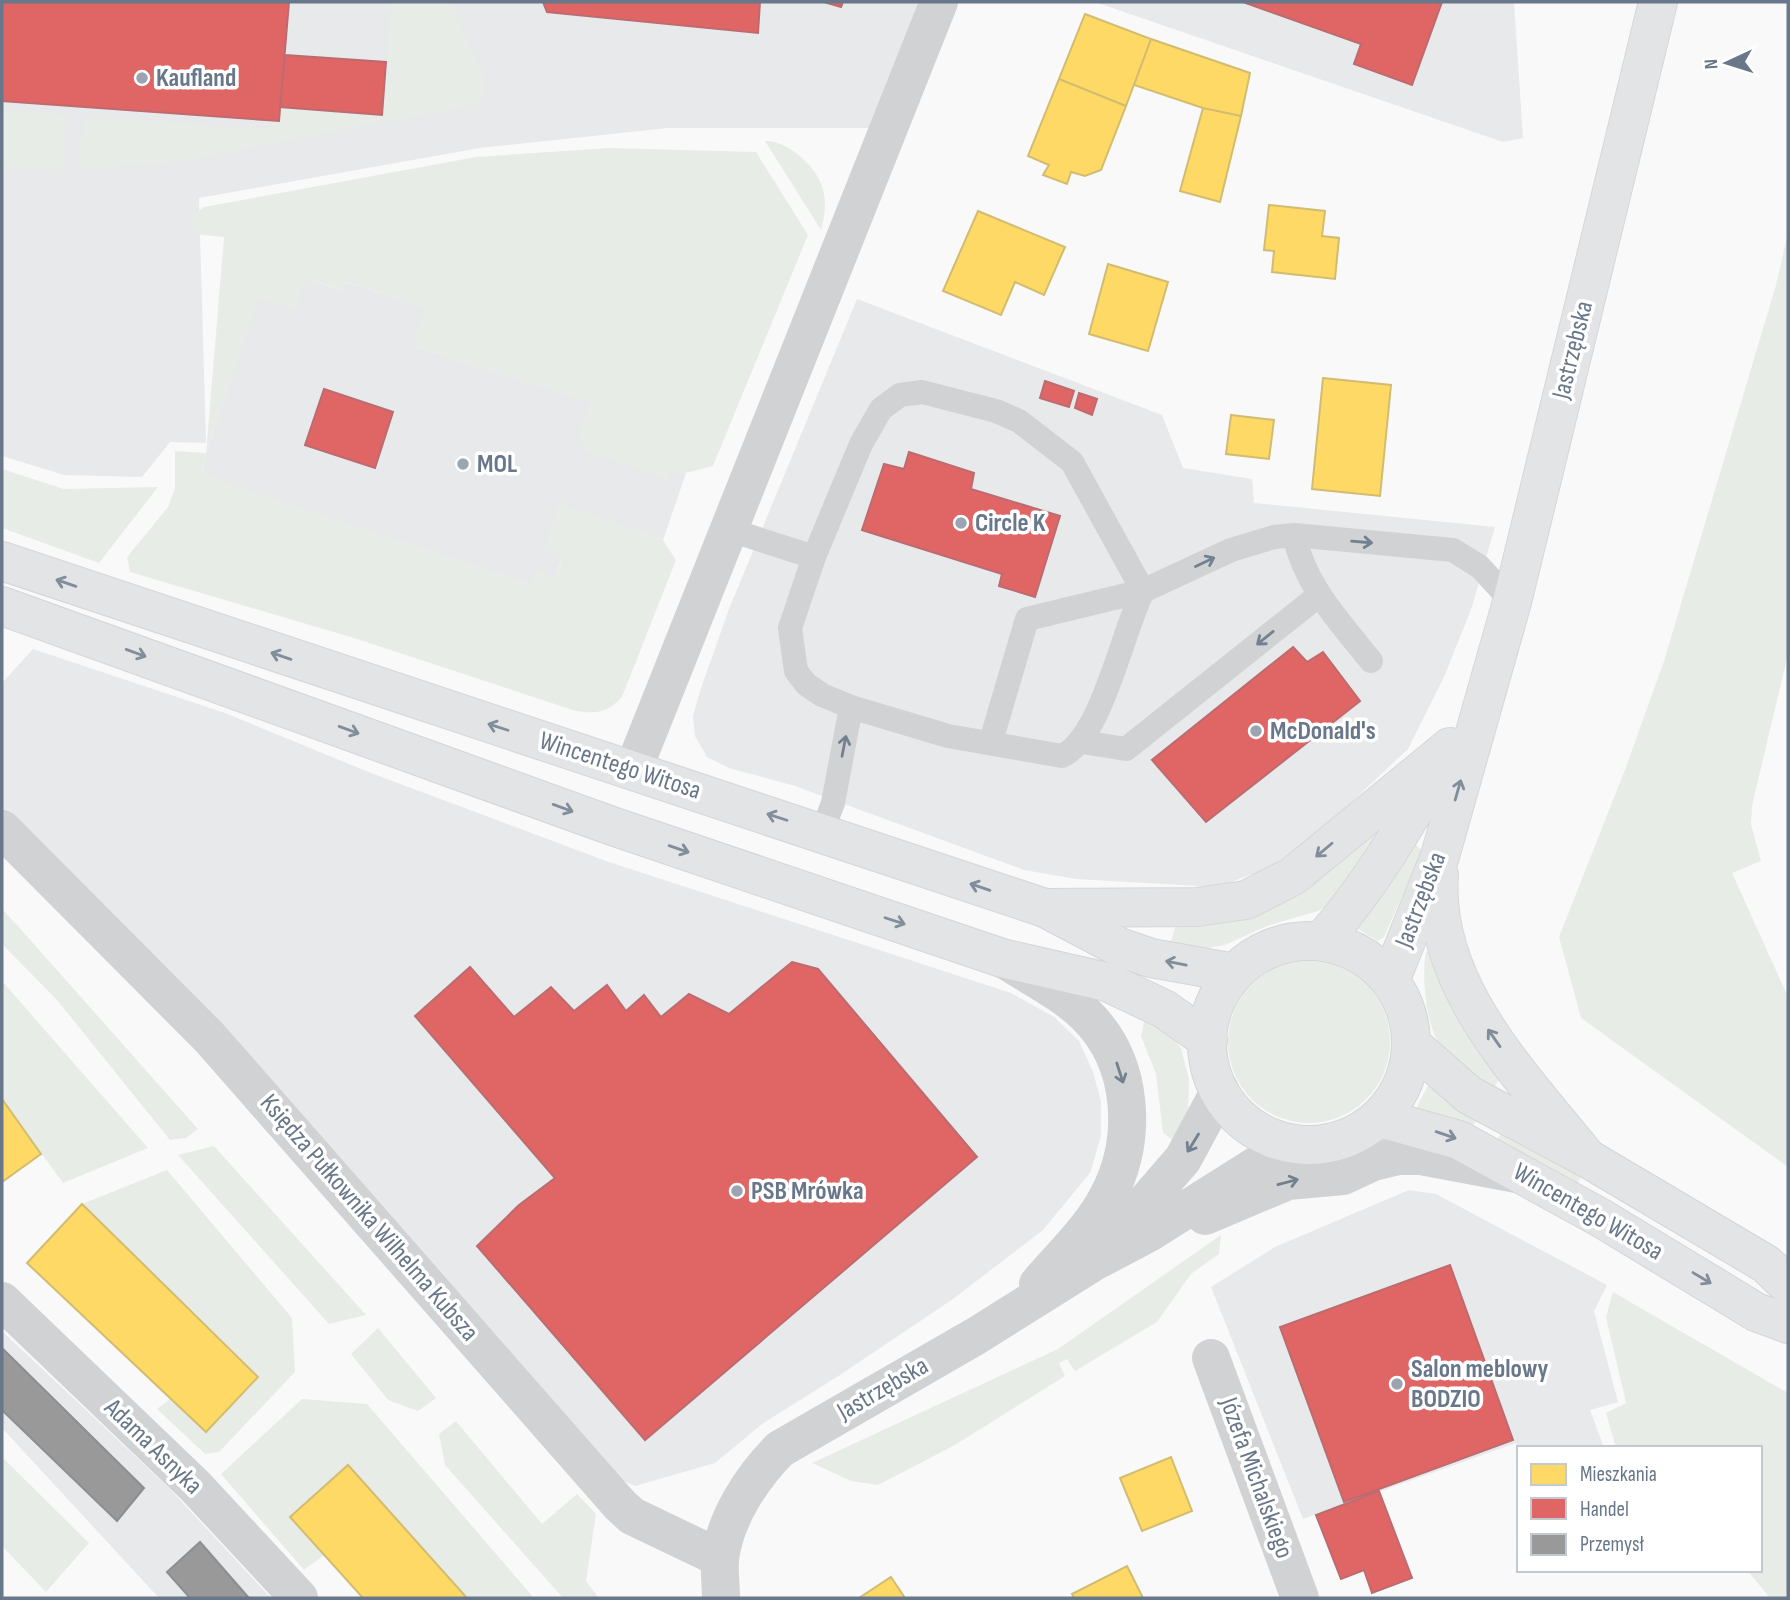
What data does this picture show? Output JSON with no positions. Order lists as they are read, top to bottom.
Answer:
{
  "streets": {
    "main road": ["Jastrzębska", "Wincentego Witosa"],
    "street": ["Księdza Pułkownika Wilhelma Kubsza", "Adama Asnyka", "Józefa Michalskiego"]
  },
  "crossings": [
    ["Jastrzębska", "Wincentego Witosa"],
    ["Jastrzębska", "Księdza Pułkownika Wilhelma Kubsza"]
  ],
  "places": [
    "Kaufland",
    "MOL",
    "Circle K",
    "McDonald's",
    "PSB Mrówka",
    "Salon meblowy BODZIO"
  ],
  "legend": ["Mieszkania", "Handel", "Przemysł"],
  "north": "left"
}
